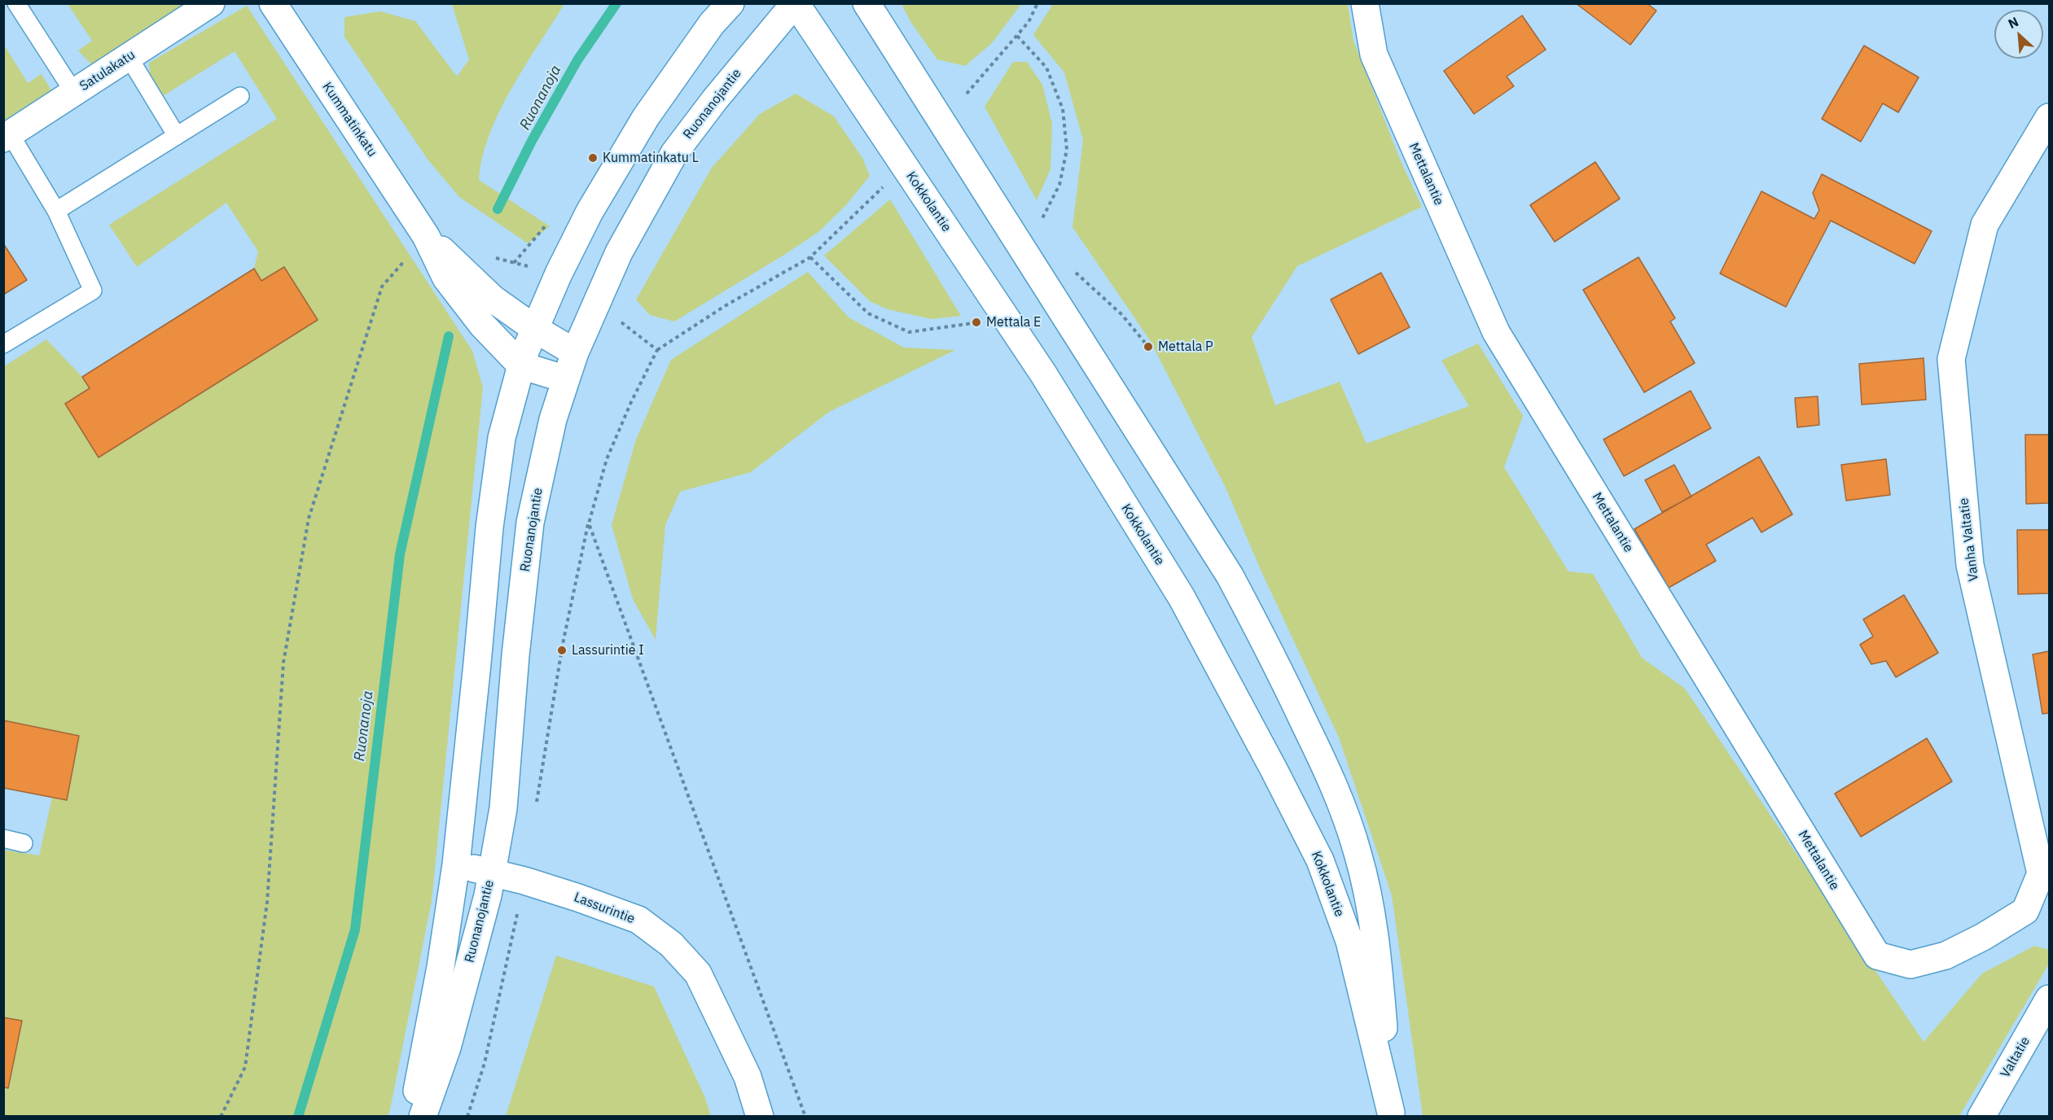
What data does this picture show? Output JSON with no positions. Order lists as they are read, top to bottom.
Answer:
{
  "streets": {
    "main road": [
      "Satulakatu",
      "Ruonanojantie",
      "Kummatinkatu",
      "Mettalantie",
      "Kokkolantie",
      "Vanha Valtatie",
      "Lassurintie",
      "Valtatie"
    ]
  },
  "crossings": [
    ["Ruonanojantie", "Kummatinkatu"],
    ["Ruonanojantie", "Kokkolantie"],
    ["Ruonanojantie", "Lassurintie"],
    ["Mettalantie", "Vanha Valtatie"]
  ],
  "water": ["Ruonanoja"],
  "places": [
    "Kummatinkatu L",
    "Mettala E",
    "Mettala P",
    "Lassurintie I"
  ],
  "north": "top left"
}
